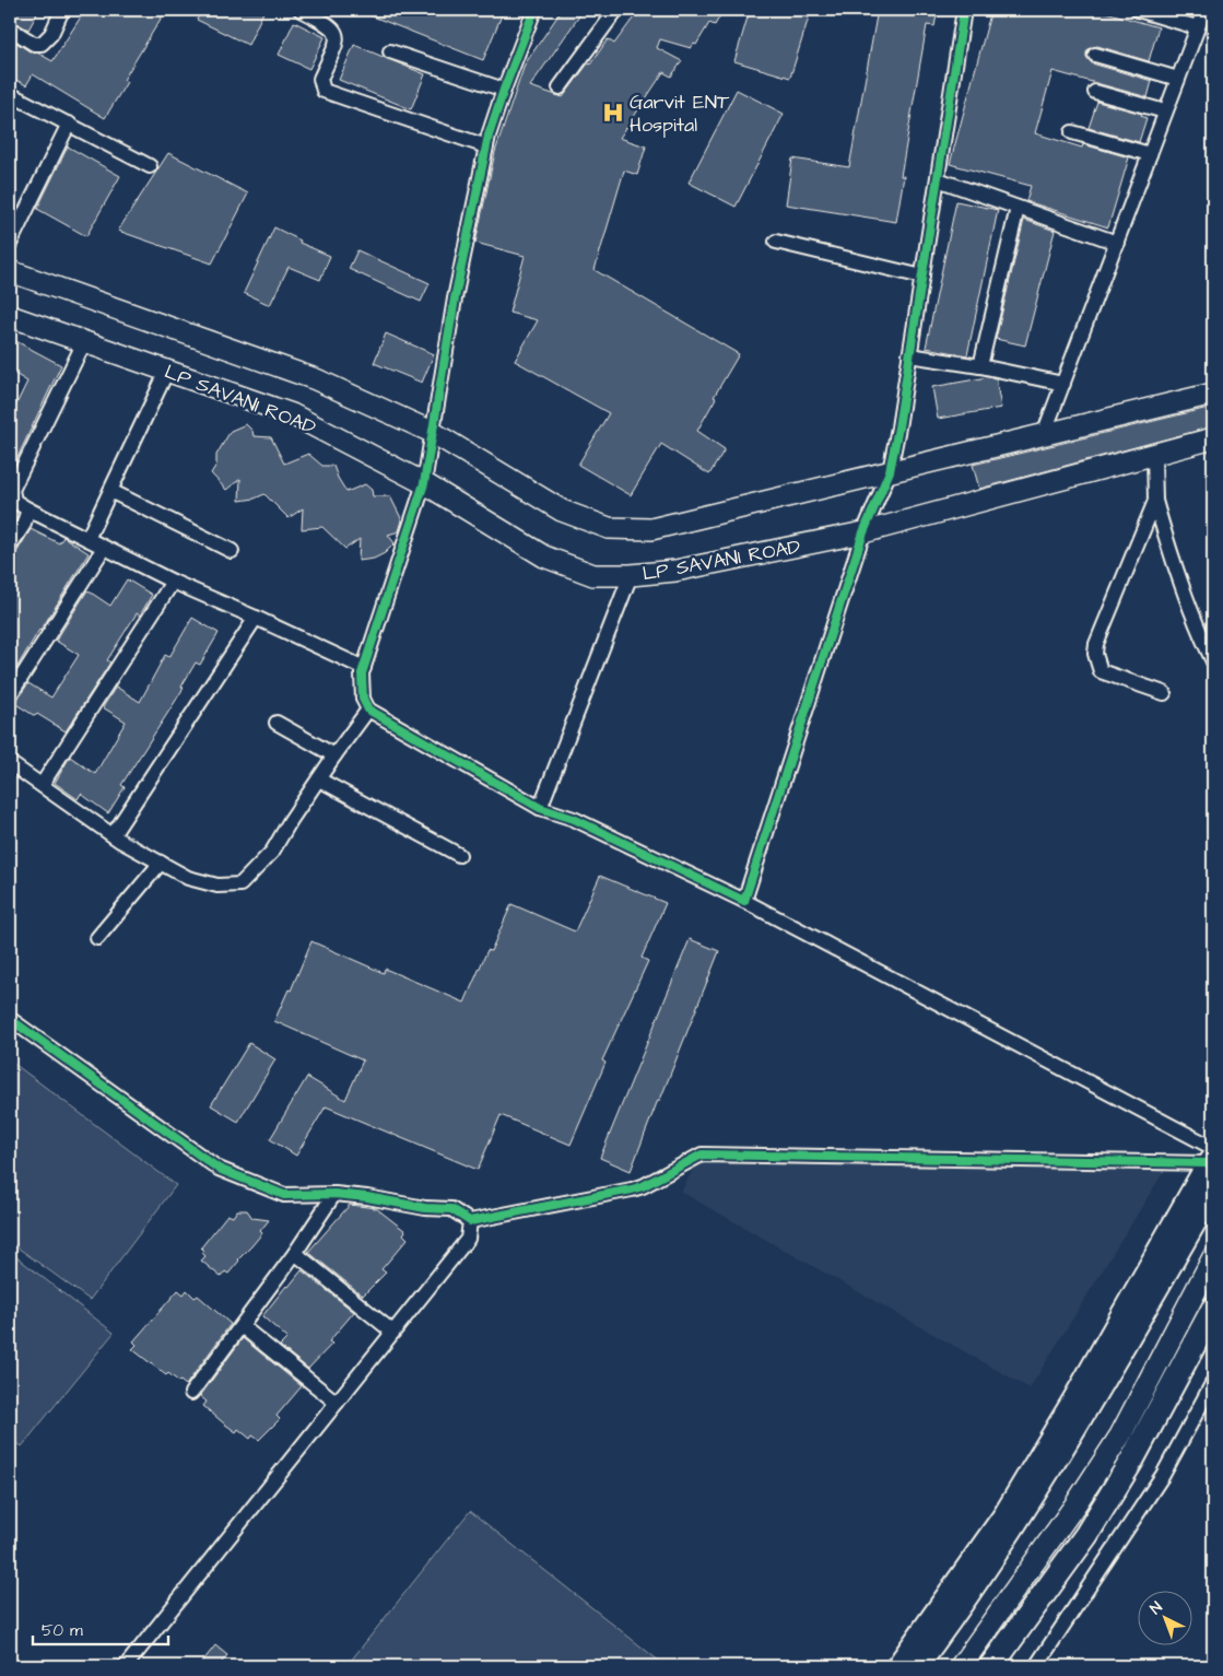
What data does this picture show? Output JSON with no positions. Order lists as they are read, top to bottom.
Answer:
{
  "streets": {
    "main road": ["LP SAVANI ROAD"]
  },
  "places": {
    "hospital": ["Garvit ENT Hospital"]
  },
  "scale_bar": "50 m",
  "north": "top left"
}
